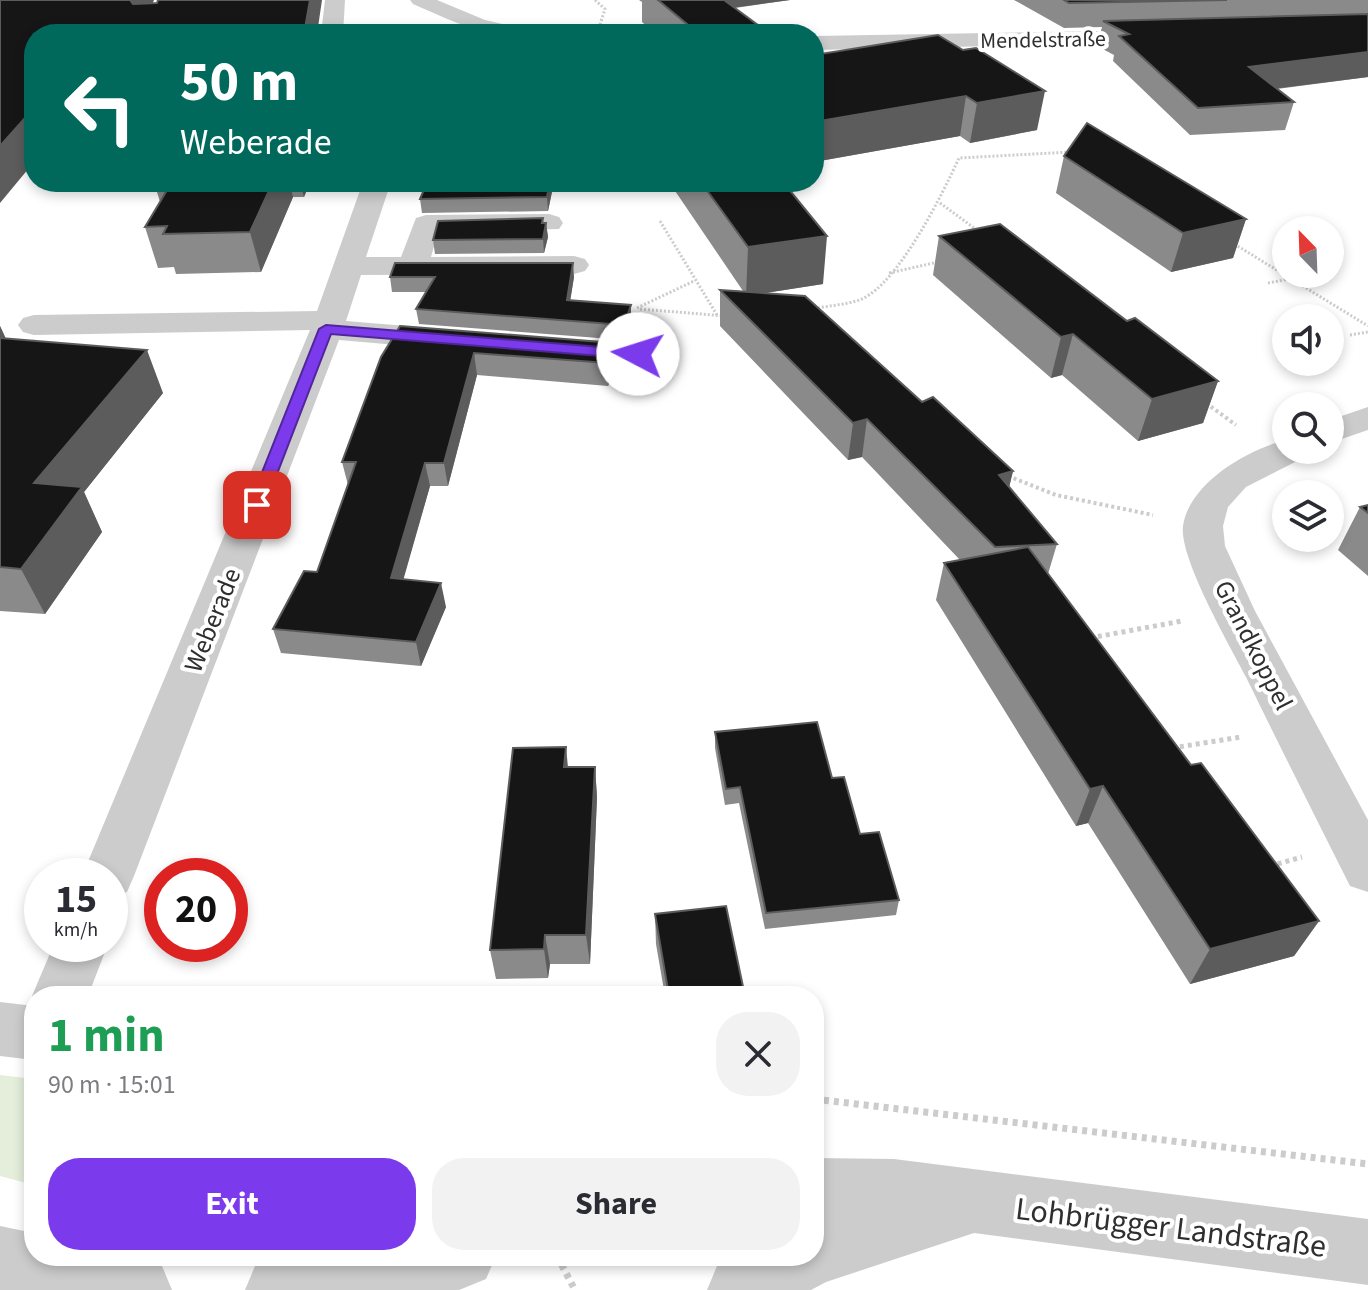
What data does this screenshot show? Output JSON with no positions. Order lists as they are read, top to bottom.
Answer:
{
  "streets": {
    "street": [
      "Mendelstraße",
      "Weberade",
      "Grandkoppel",
      "Lohbrügger Landstraße"
    ]
  },
  "north": "top left",
  "page": {
    "turn": ["50 m", "Weberade"],
    "speed": "15 km/h",
    "limit": "20",
    "heading": ["1 min", "90 m · 15:01"],
    "buttons": ["Exit", "Share"]
  }
}
